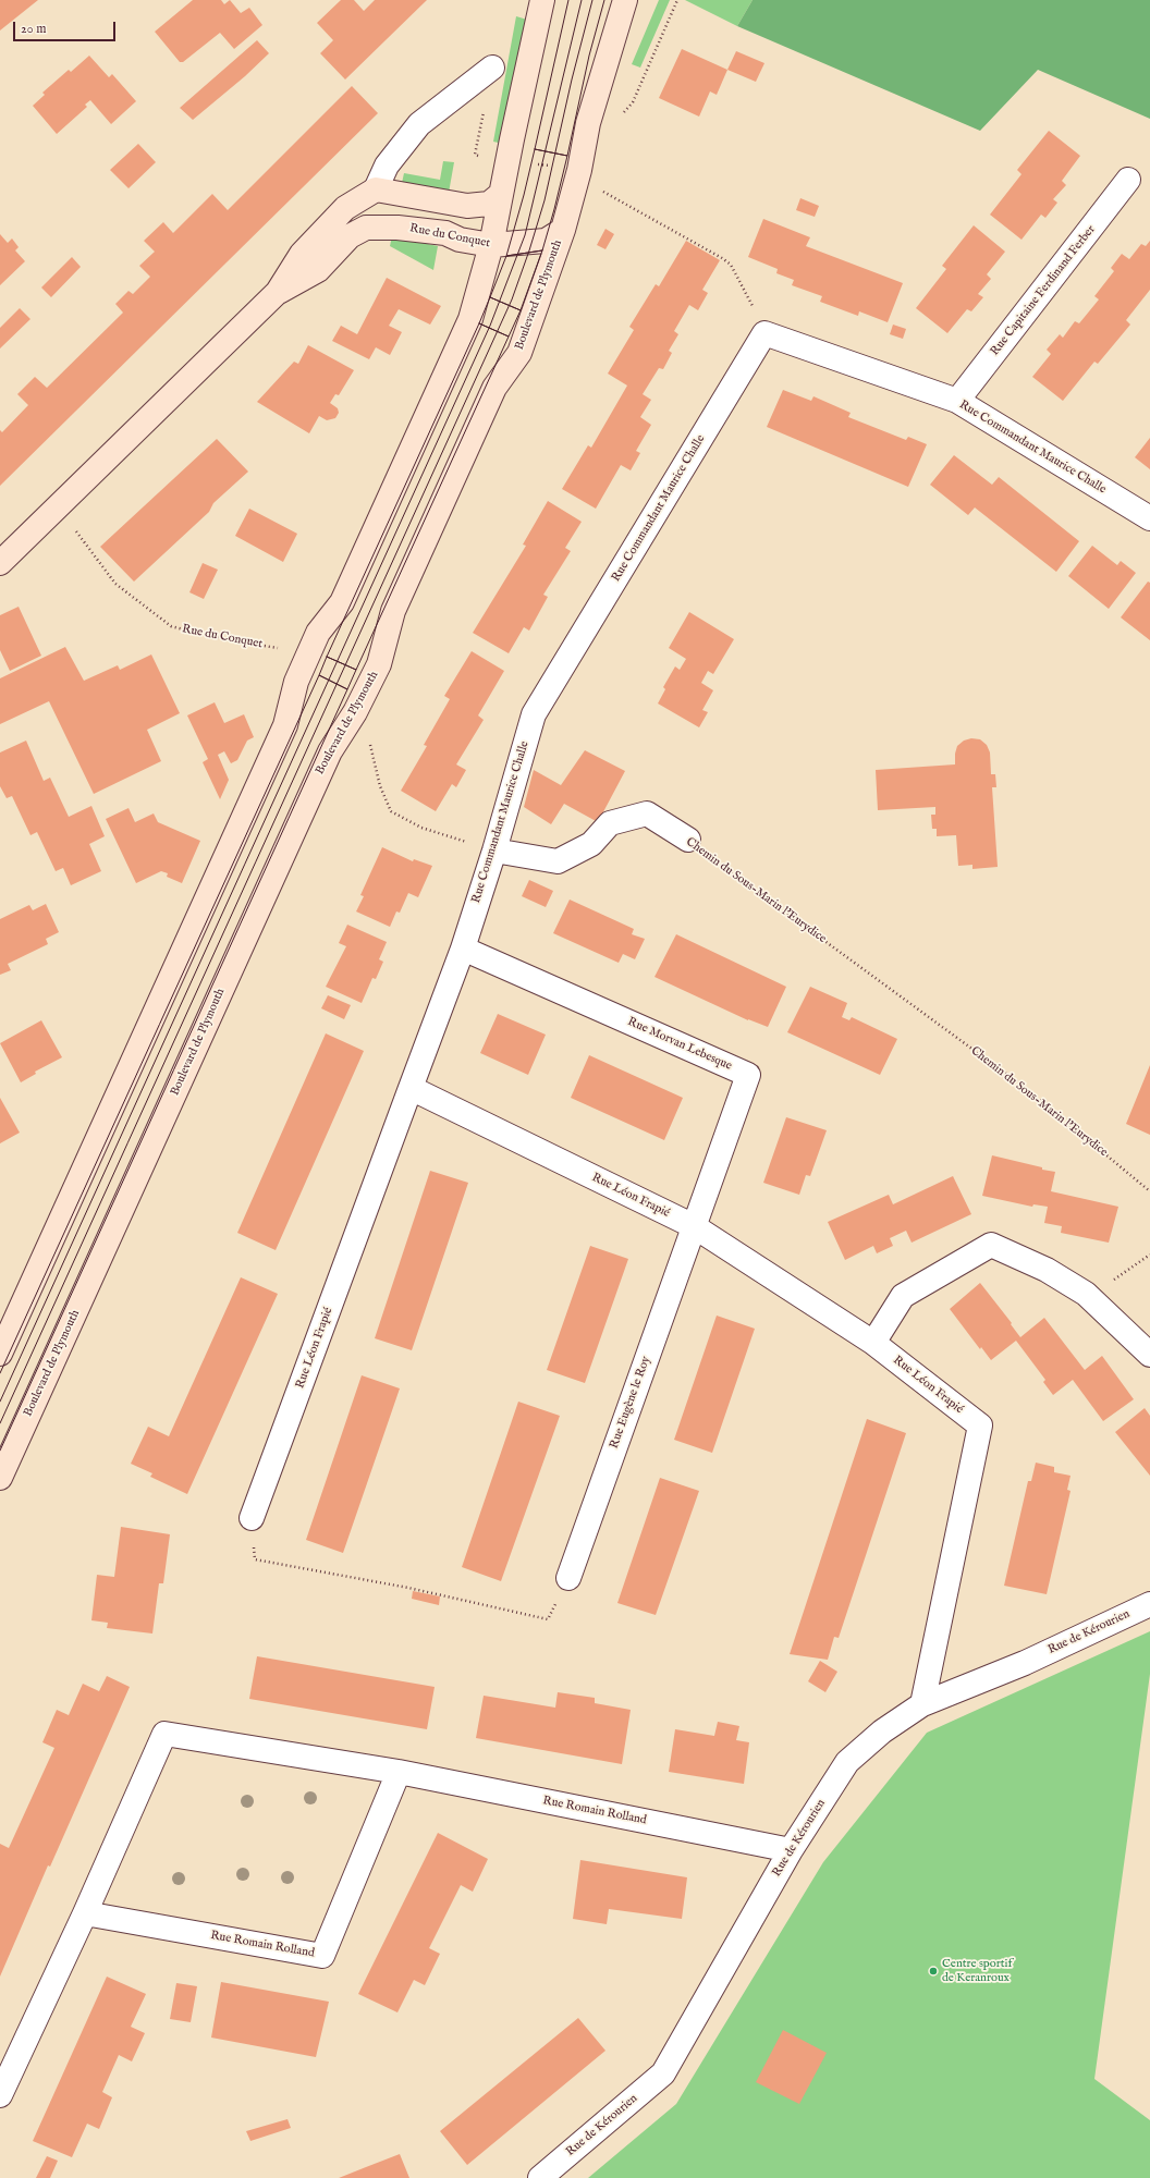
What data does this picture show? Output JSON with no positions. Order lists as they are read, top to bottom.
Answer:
{
  "streets": {
    "main road": ["Rue du Conquet", "Boulevard de Plymouth"],
    "street": [
      "Rue Capitaine Ferdinand Ferber",
      "Rue Commandant Maurice Challe",
      "Chemin du Sous-Marin l'Eurydice",
      "Rue Morvan Lebesque",
      "Rue Léon Frapié",
      "Rue Eugène le Roy",
      "Rue de Kérourien",
      "Rue Romain Rolland"
    ]
  },
  "crossings": [
    ["Rue du Conquet", "Boulevard de Plymouth"],
    ["Rue Capitaine Ferdinand Ferber", "Rue Commandant Maurice Challe"],
    ["Rue Commandant Maurice Challe", "Chemin du Sous-Marin l'Eurydice"],
    ["Rue Commandant Maurice Challe", "Rue Morvan Lebesque"],
    ["Rue Commandant Maurice Challe", "Rue Léon Frapié"],
    ["Rue Morvan Lebesque", "Rue Léon Frapié"],
    ["Rue Morvan Lebesque", "Rue Eugène le Roy"],
    ["Rue Léon Frapié", "Rue Eugène le Roy"],
    ["Rue Léon Frapié", "Rue de Kérourien"],
    ["Rue de Kérourien", "Rue Romain Rolland"]
  ],
  "places": ["Centre sportif de Keranroux"],
  "scale_bar": "20 m"
}
